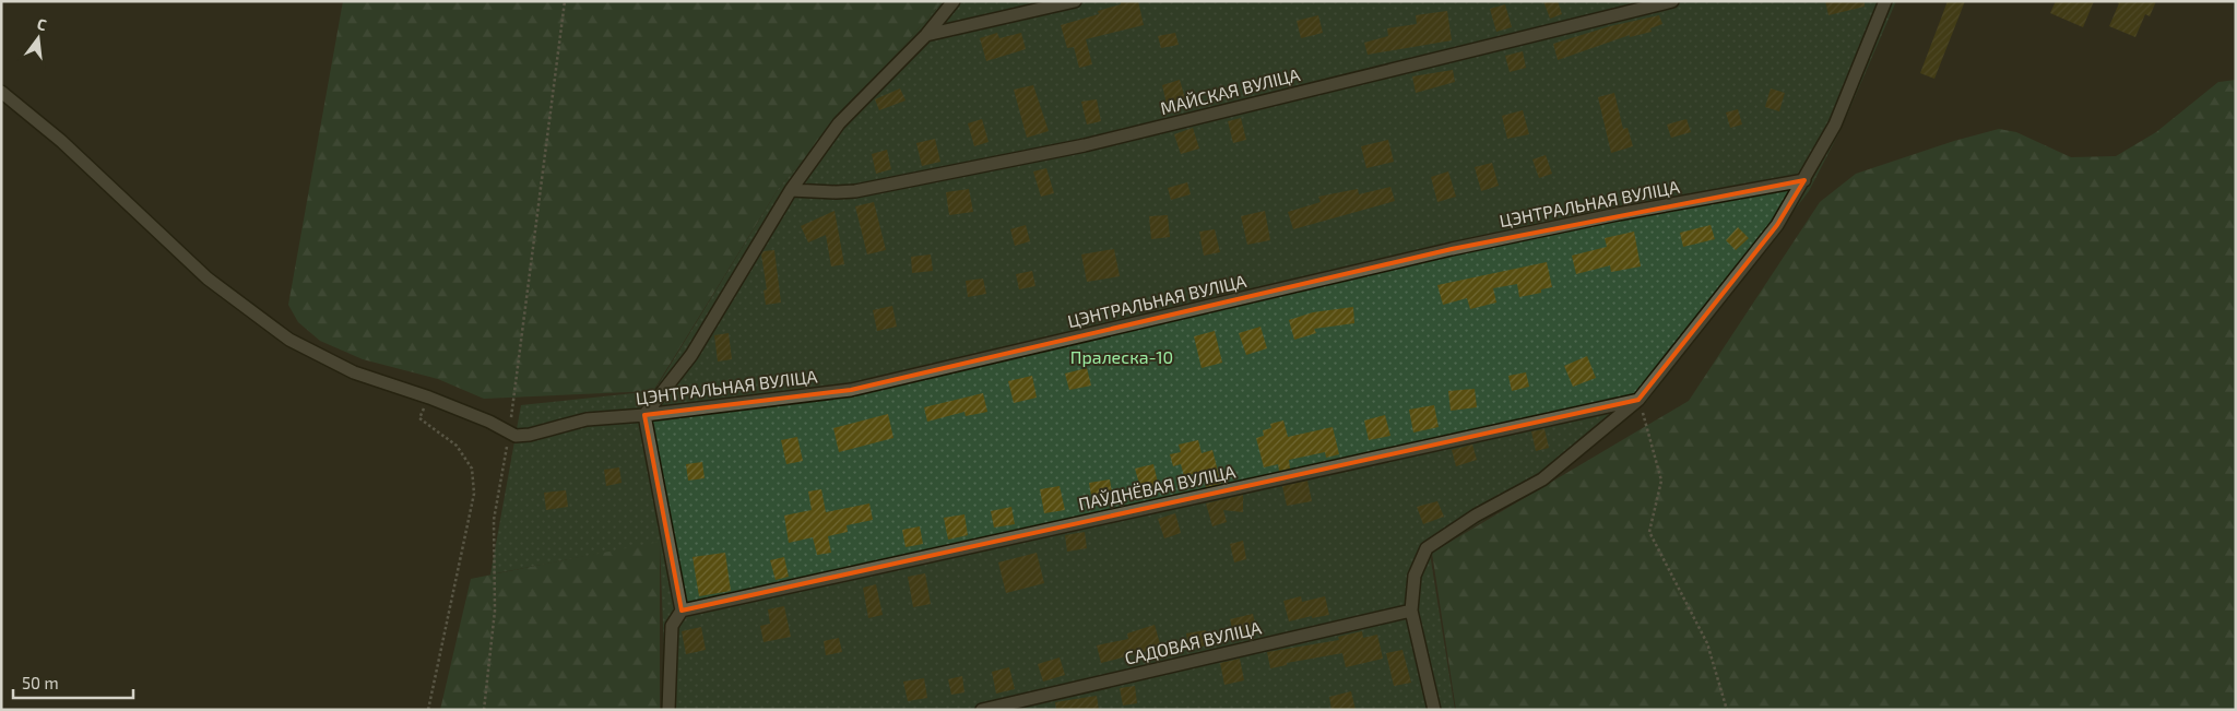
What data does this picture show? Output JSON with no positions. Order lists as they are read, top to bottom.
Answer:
{
  "streets": {
    "street": [
      "МАЙСКАЯ ВУЛІЦА",
      "ЦЭНТРАЛЬНАЯ ВУЛІЦА",
      "ПАЎДНЁВАЯ ВУЛІЦА",
      "САДОВАЯ ВУЛІЦА"
    ]
  },
  "parks": ["Пралеска-10"],
  "scale_bar": "50 m",
  "north": "top"
}
